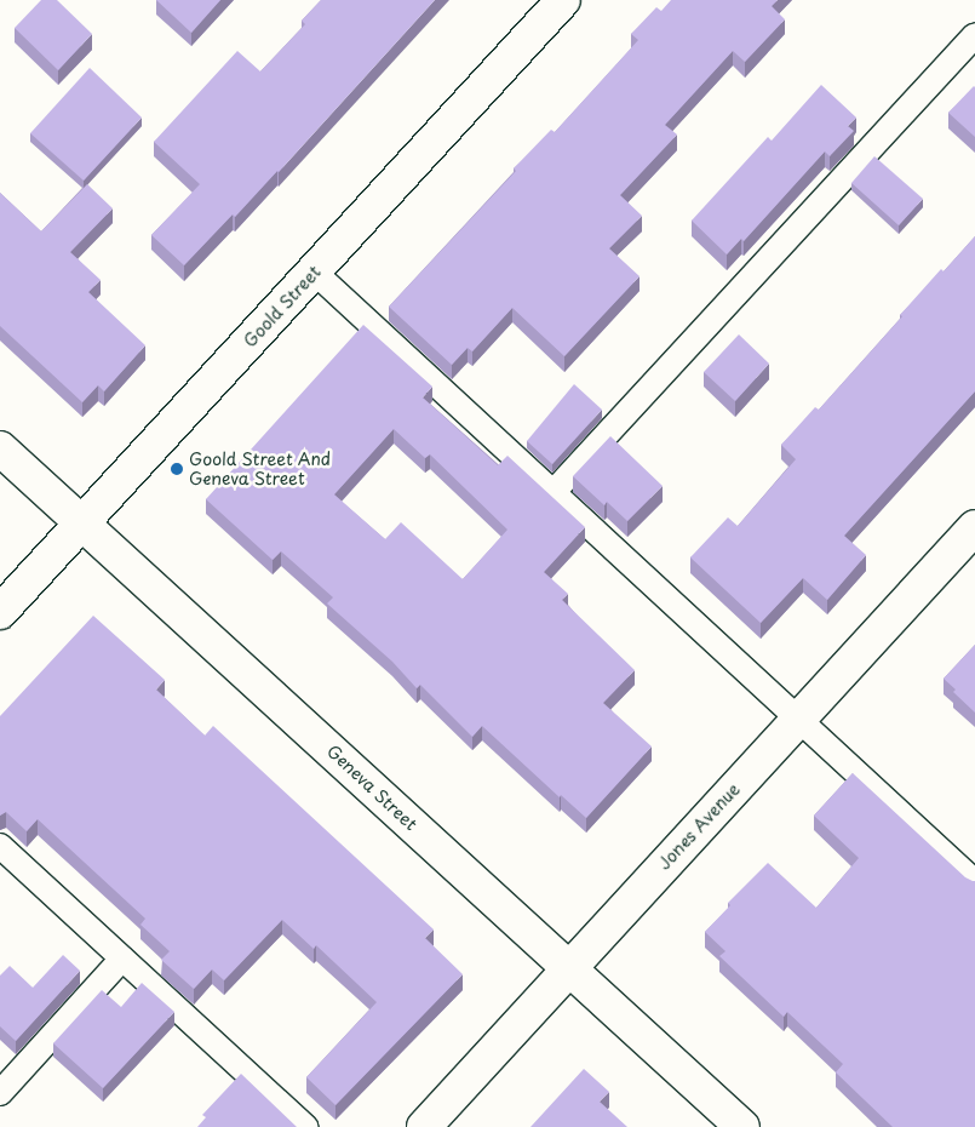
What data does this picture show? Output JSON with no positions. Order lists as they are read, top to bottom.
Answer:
{
  "streets": {
    "street": ["Goold Street", "Geneva Street", "Jones Avenue"]
  },
  "crossings": [
    ["Goold Street", "Geneva Street"],
    ["Geneva Street", "Jones Avenue"]
  ],
  "places": ["Goold Street And Geneva Street"]
}
